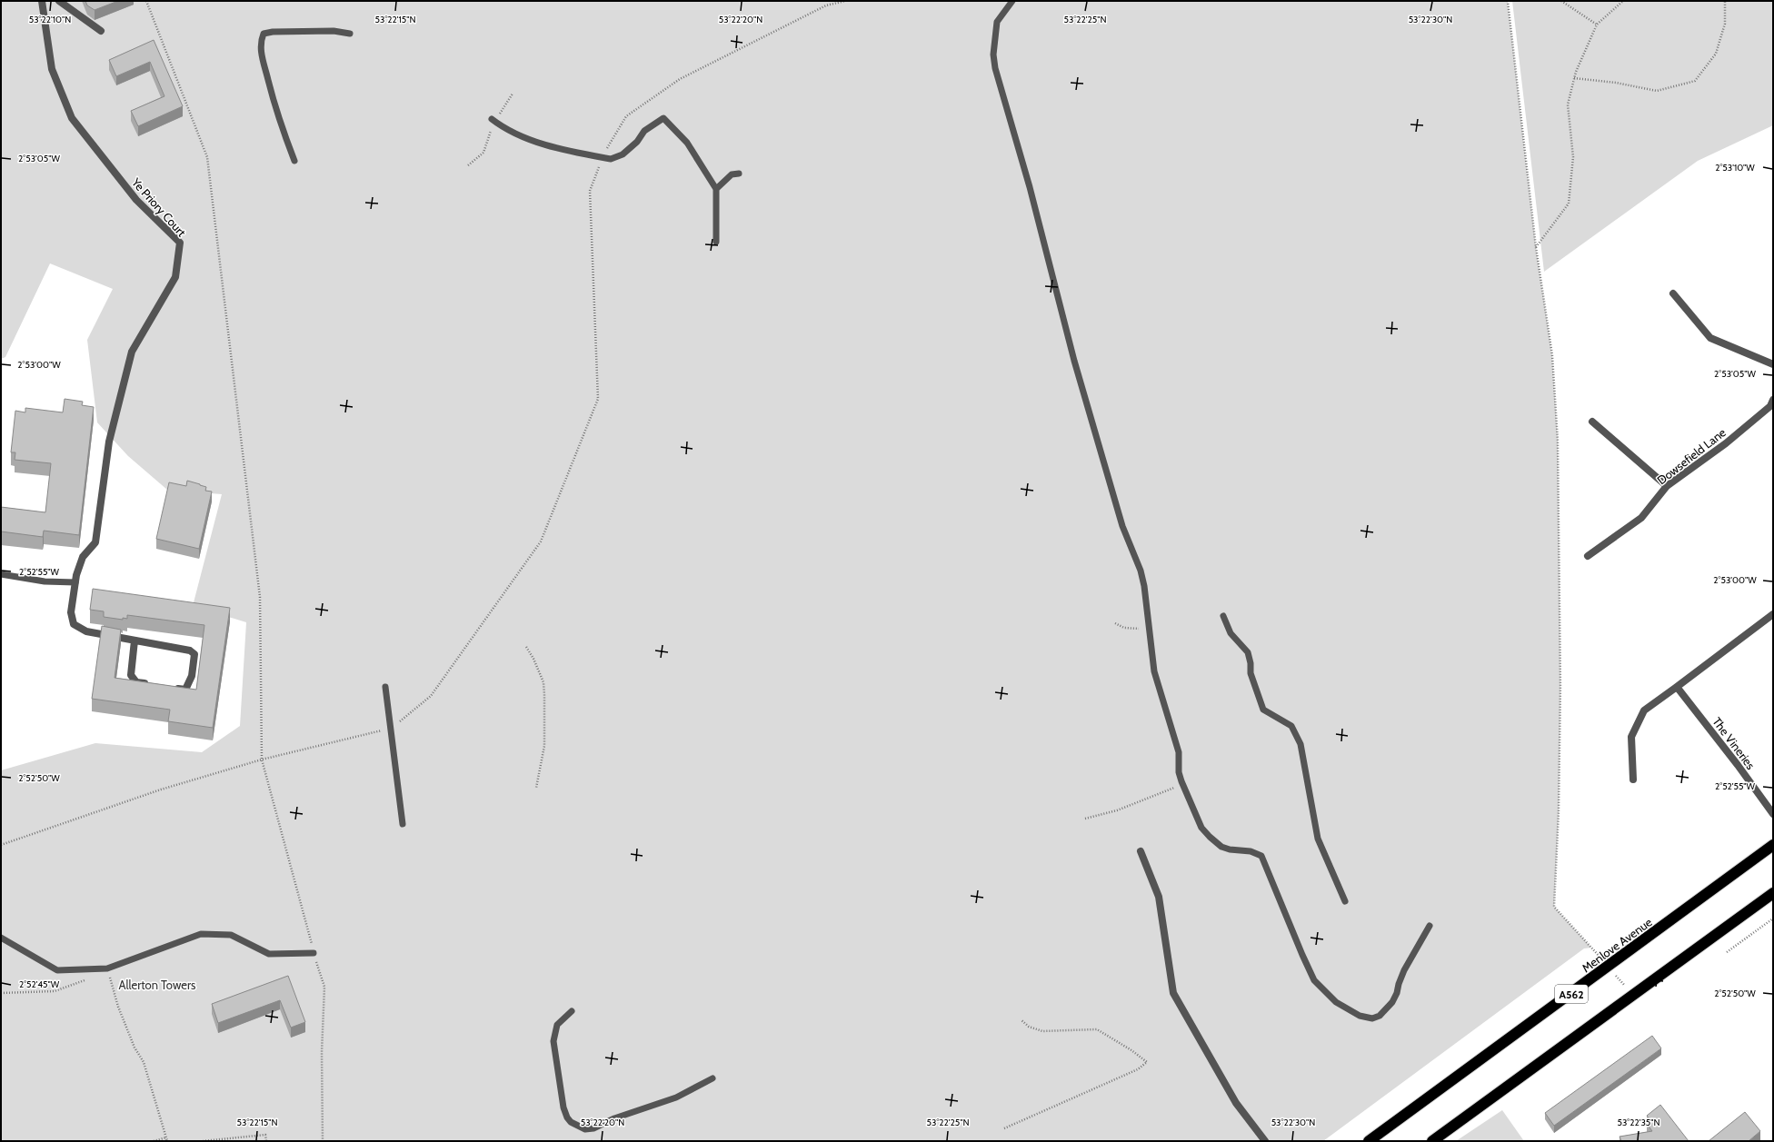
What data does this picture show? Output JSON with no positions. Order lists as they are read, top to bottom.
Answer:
{
  "streets": {
    "highway": ["Menlove Avenue", "A562"],
    "street": ["Ye Priory Court", "Dowsefield Lane", "The Vineries"]
  },
  "parks": ["Allerton Towers"],
  "coordinates": [
    "53°22'10\"N",
    "53°22'15\"N",
    "53°22'20\"N",
    "53°22'25\"N",
    "53°22'30\"N",
    "2°53'05\"W",
    "2°53'10\"W",
    "2°53'00\"W",
    "2°52'55\"W",
    "2°52'50\"W",
    "2°52'45\"W",
    "53°22'35\"N"
  ]
}
